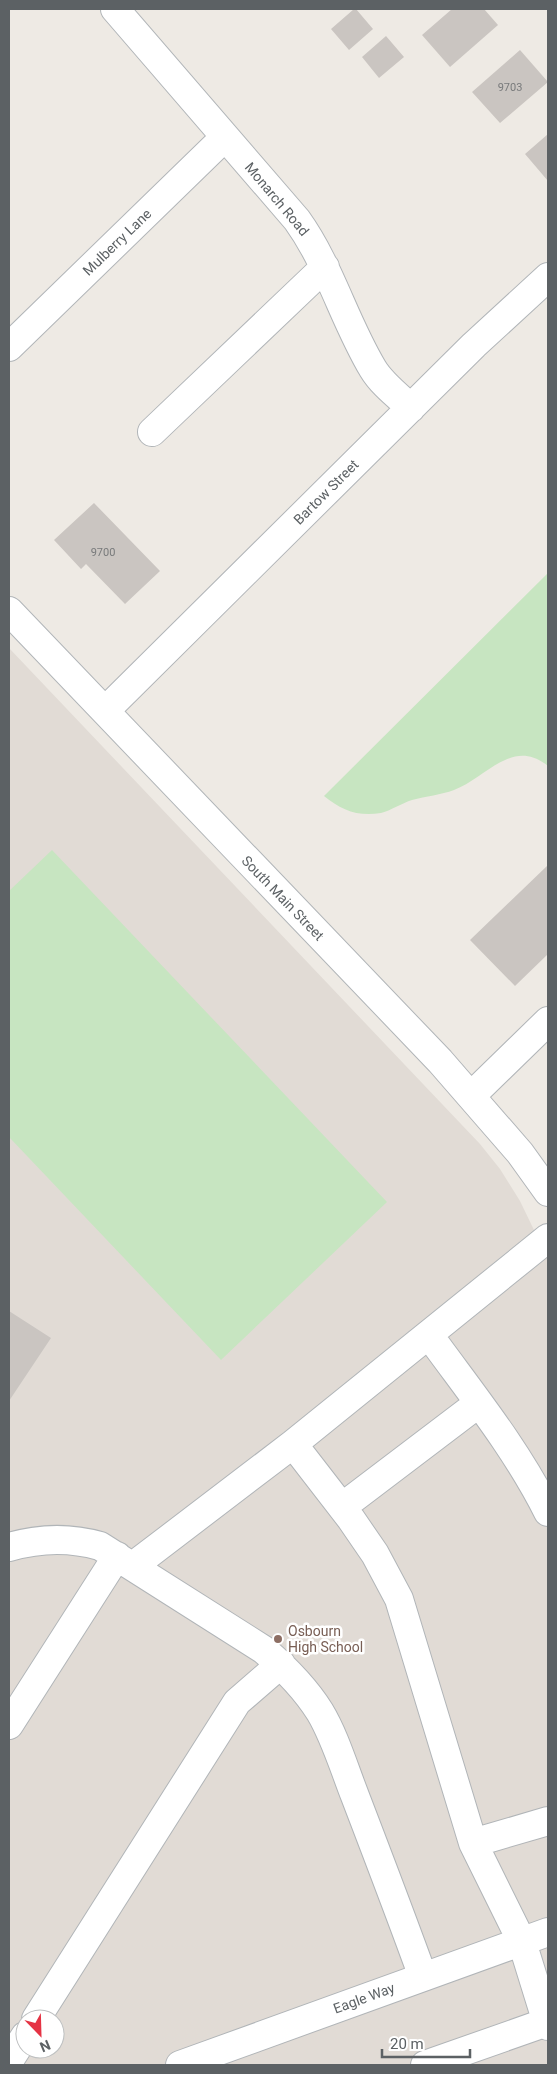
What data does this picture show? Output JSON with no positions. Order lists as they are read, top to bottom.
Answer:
{
  "streets": {
    "street": [
      "Monarch Road",
      "Mulberry Lane",
      "Bartow Street",
      "South Main Street",
      "Eagle Way"
    ]
  },
  "crossings": [
    ["Monarch Road", "Mulberry Lane"],
    ["Monarch Road", "Bartow Street"],
    ["Bartow Street", "South Main Street"]
  ],
  "places": ["Osbourn High School"],
  "house_numbers": ["9703", "9700"],
  "scale_bar": "20 m",
  "north": "bottom right"
}
